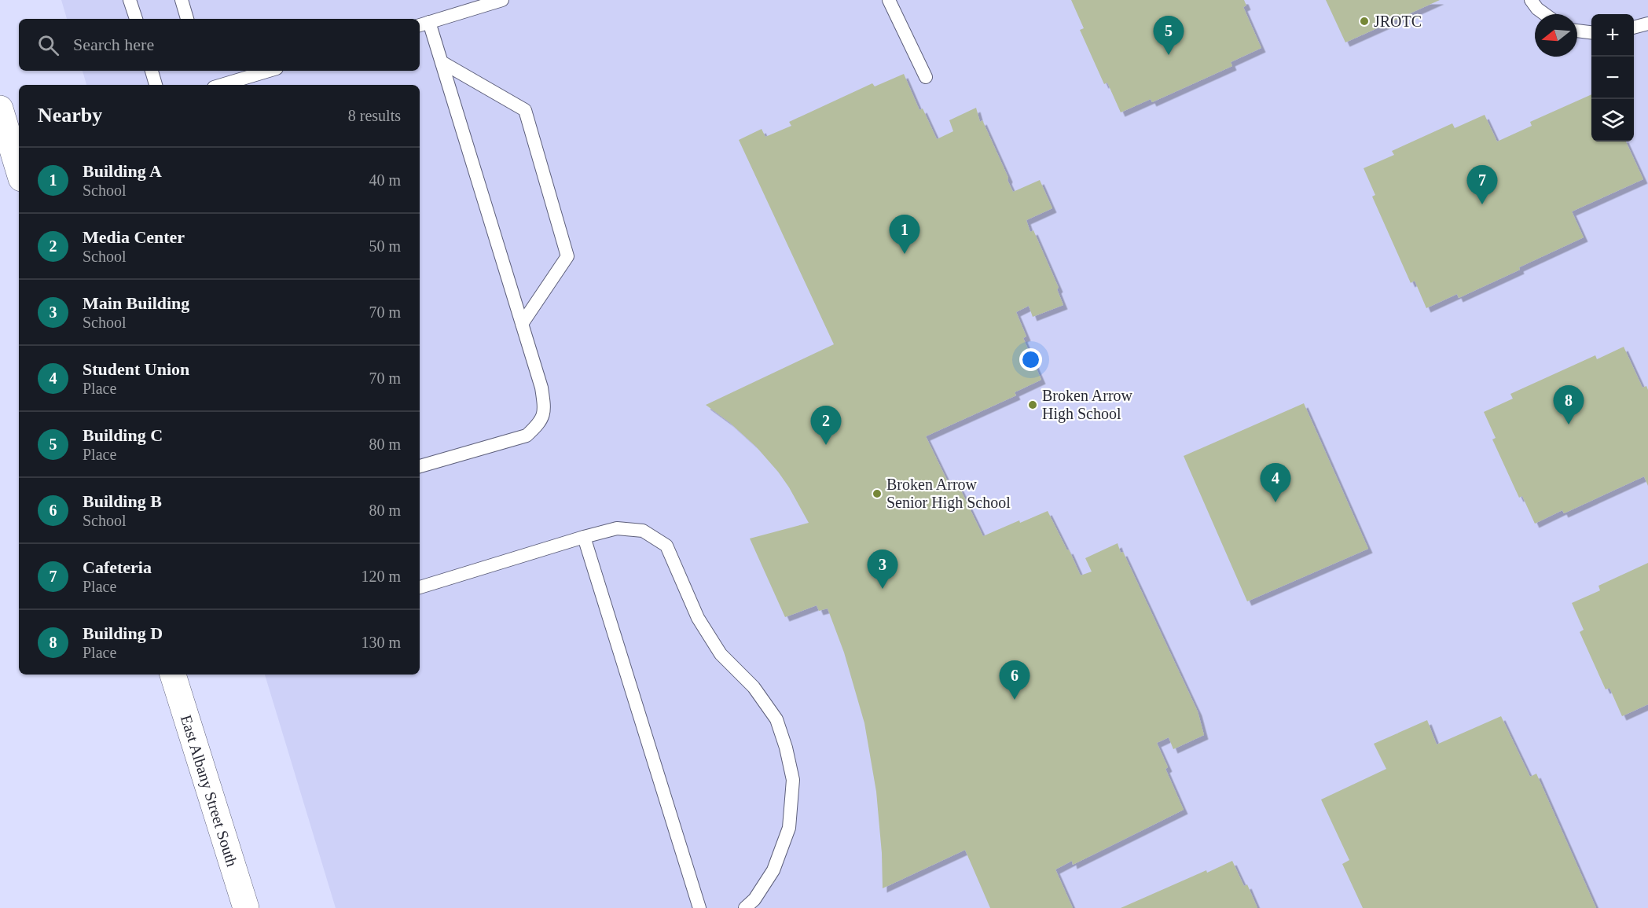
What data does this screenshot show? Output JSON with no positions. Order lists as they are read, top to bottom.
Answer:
{
  "streets": {
    "street": ["East Albany Street South"]
  },
  "places": ["JROTC", "Broken Arrow High School", "Broken Arrow Senior High School"],
  "north": "left",
  "page": {
    "map_buttons": ["+", "−"],
    "pins": [
      "5",
      "7",
      "1",
      "8",
      "2",
      "4",
      "3",
      "6"
    ],
    "search": "Search here",
    "heading": ["Nearby", "8 results"],
    "list": [
      {
        "mark": "1",
        "name": "Building A",
        "note": "School",
        "value": "40 m"
      },
      {
        "mark": "2",
        "name": "Media Center",
        "note": "School",
        "value": "50 m"
      },
      {
        "mark": "3",
        "name": "Main Building",
        "note": "School",
        "value": "70 m"
      },
      {
        "mark": "4",
        "name": "Student Union",
        "note": "Place",
        "value": "70 m"
      },
      {
        "mark": "5",
        "name": "Building C",
        "note": "Place",
        "value": "80 m"
      },
      {
        "mark": "6",
        "name": "Building B",
        "note": "School",
        "value": "80 m"
      },
      {
        "mark": "7",
        "name": "Cafeteria",
        "note": "Place",
        "value": "120 m"
      },
      {
        "mark": "8",
        "name": "Building D",
        "note": "Place",
        "value": "130 m"
      }
    ]
  }
}
